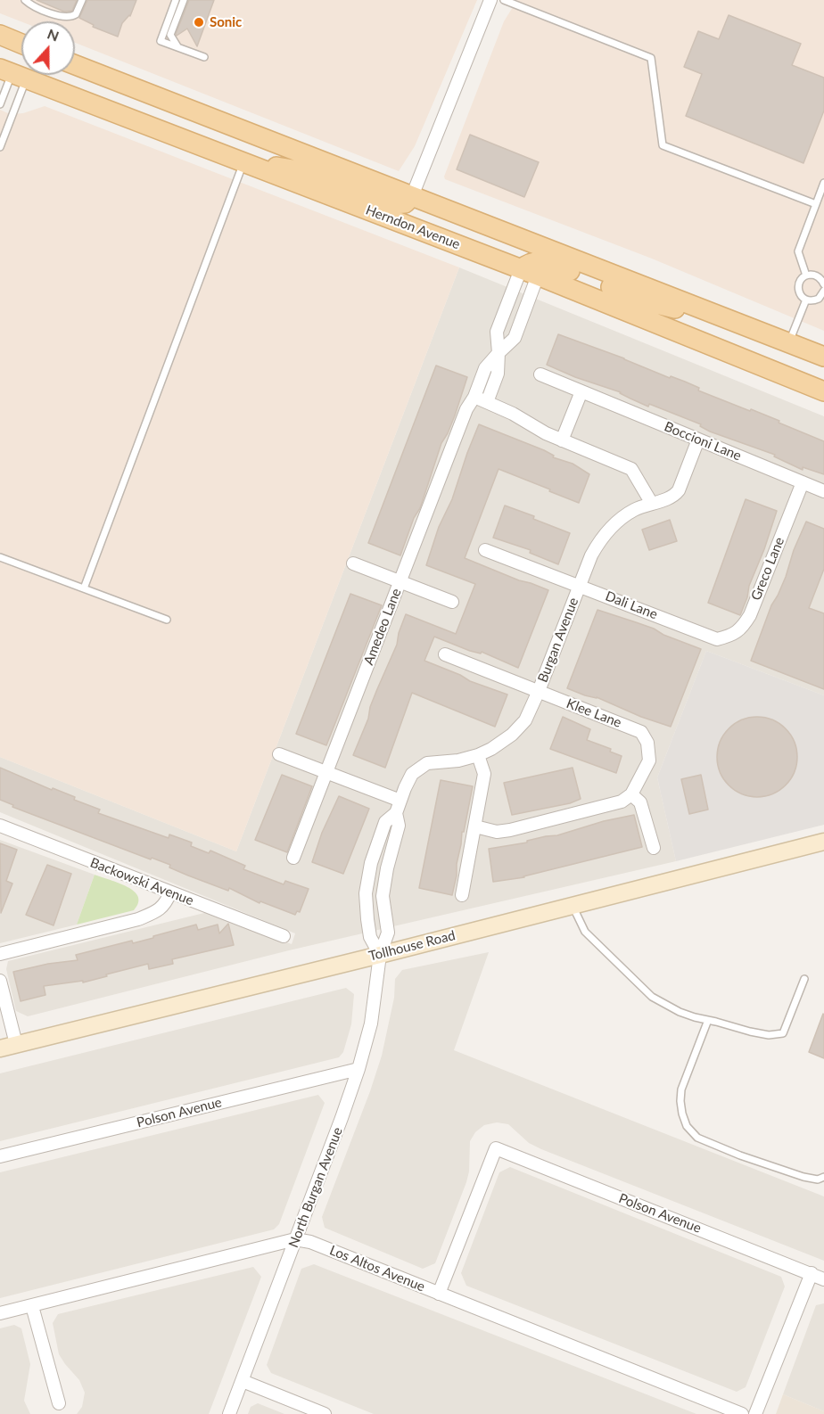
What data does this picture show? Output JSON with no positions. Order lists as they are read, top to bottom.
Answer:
{
  "streets": {
    "main road": ["Herndon Avenue"],
    "street": [
      "Boccioni Lane",
      "Greco Lane",
      "Dali Lane",
      "Amedeo Lane",
      "Burgan Avenue",
      "Klee Lane",
      "Backowski Avenue",
      "Tollhouse Road",
      "Polson Avenue",
      "North Burgan Avenue",
      "Los Altos Avenue"
    ]
  },
  "crossings": [
    ["Herndon Avenue", "Amedeo Lane"],
    ["Boccioni Lane", "Greco Lane"],
    ["Boccioni Lane", "Burgan Avenue"],
    ["Greco Lane", "Dali Lane"],
    ["Dali Lane", "Burgan Avenue"],
    ["Burgan Avenue", "Klee Lane"],
    ["Burgan Avenue", "Tollhouse Road"],
    ["Burgan Avenue", "North Burgan Avenue"],
    ["Tollhouse Road", "North Burgan Avenue"],
    ["Polson Avenue", "North Burgan Avenue"],
    ["Polson Avenue", "Los Altos Avenue"],
    ["North Burgan Avenue", "Los Altos Avenue"]
  ],
  "places": ["Sonic"],
  "north": "top"
}
